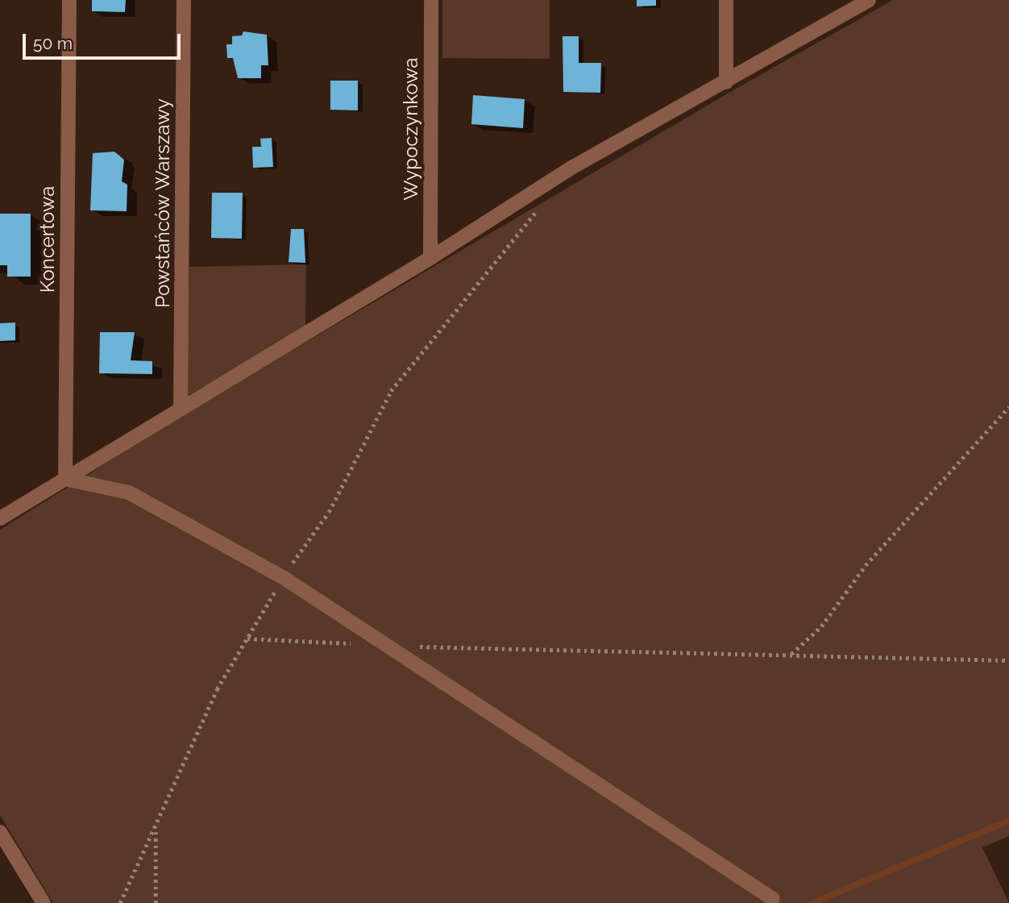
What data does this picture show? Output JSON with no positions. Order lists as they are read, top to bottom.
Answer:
{
  "streets": {
    "street": ["Wypoczynkowa", "Powstańców Warszawy", "Koncertowa"]
  },
  "scale_bar": "50 m"
}
